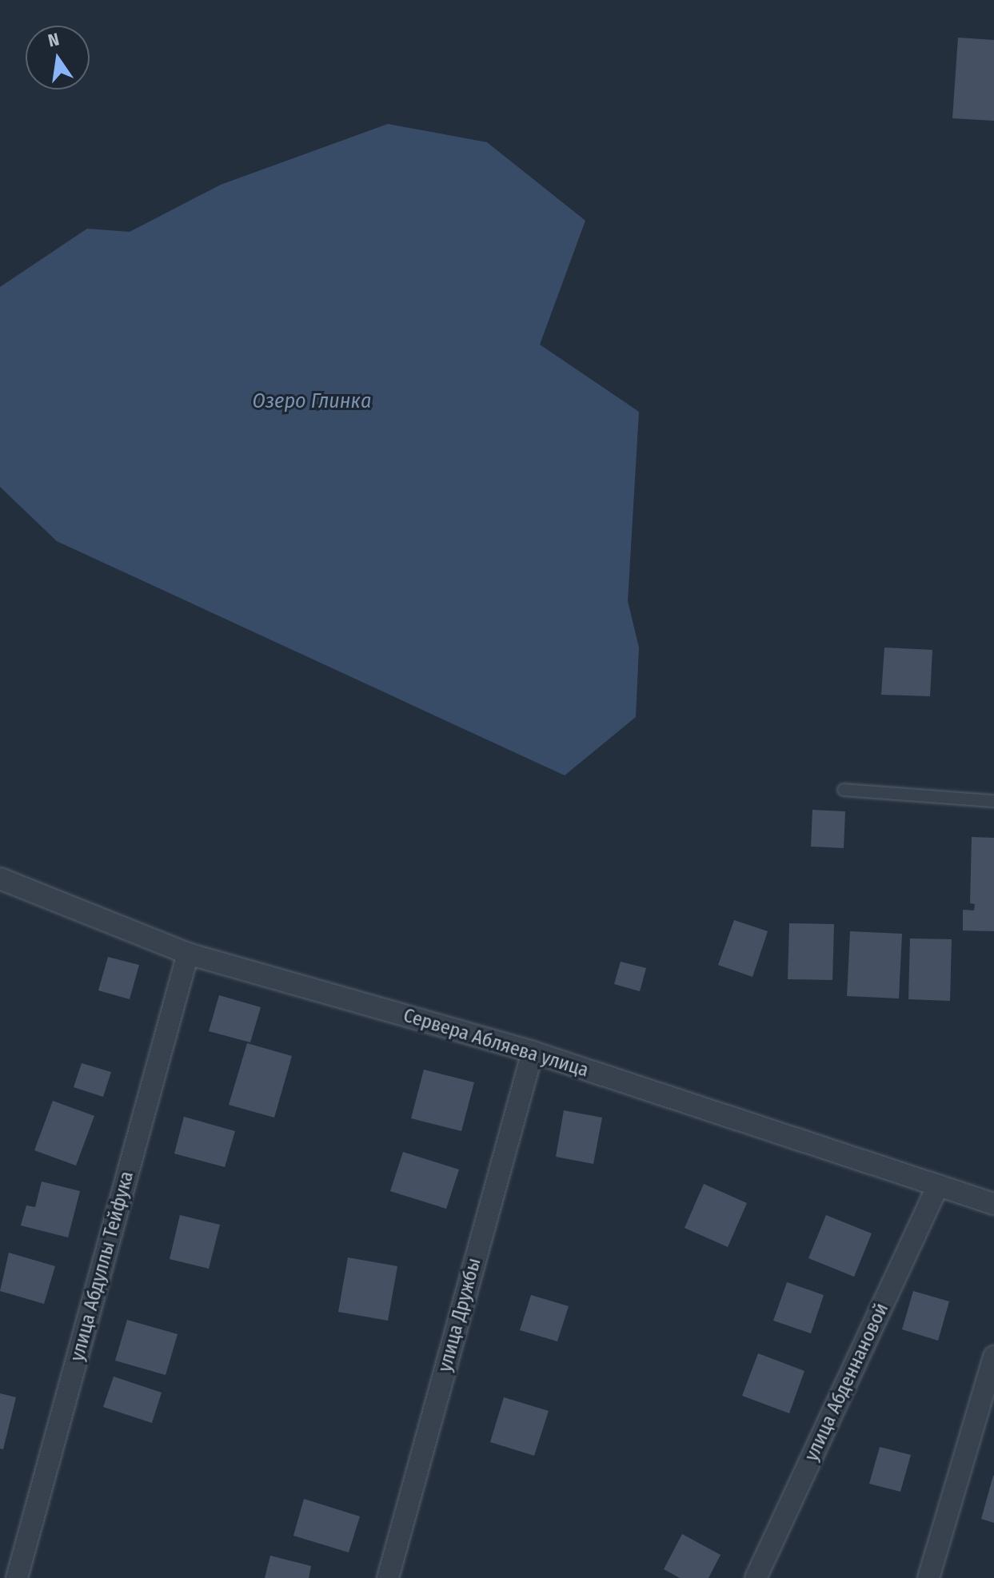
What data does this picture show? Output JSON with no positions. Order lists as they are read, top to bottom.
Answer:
{
  "streets": {
    "street": [
      "Сервера Абляева улица",
      "улица Абдуллы Тейфука",
      "улица Дружбы",
      "улица Абденнановой"
    ]
  },
  "crossings": [
    ["Сервера Абляева улица", "улица Абдуллы Тейфука"],
    ["Сервера Абляева улица", "улица Дружбы"],
    ["Сервера Абляева улица", "улица Абденнановой"]
  ],
  "water": ["Озеро Глинка"],
  "north": "top"
}
